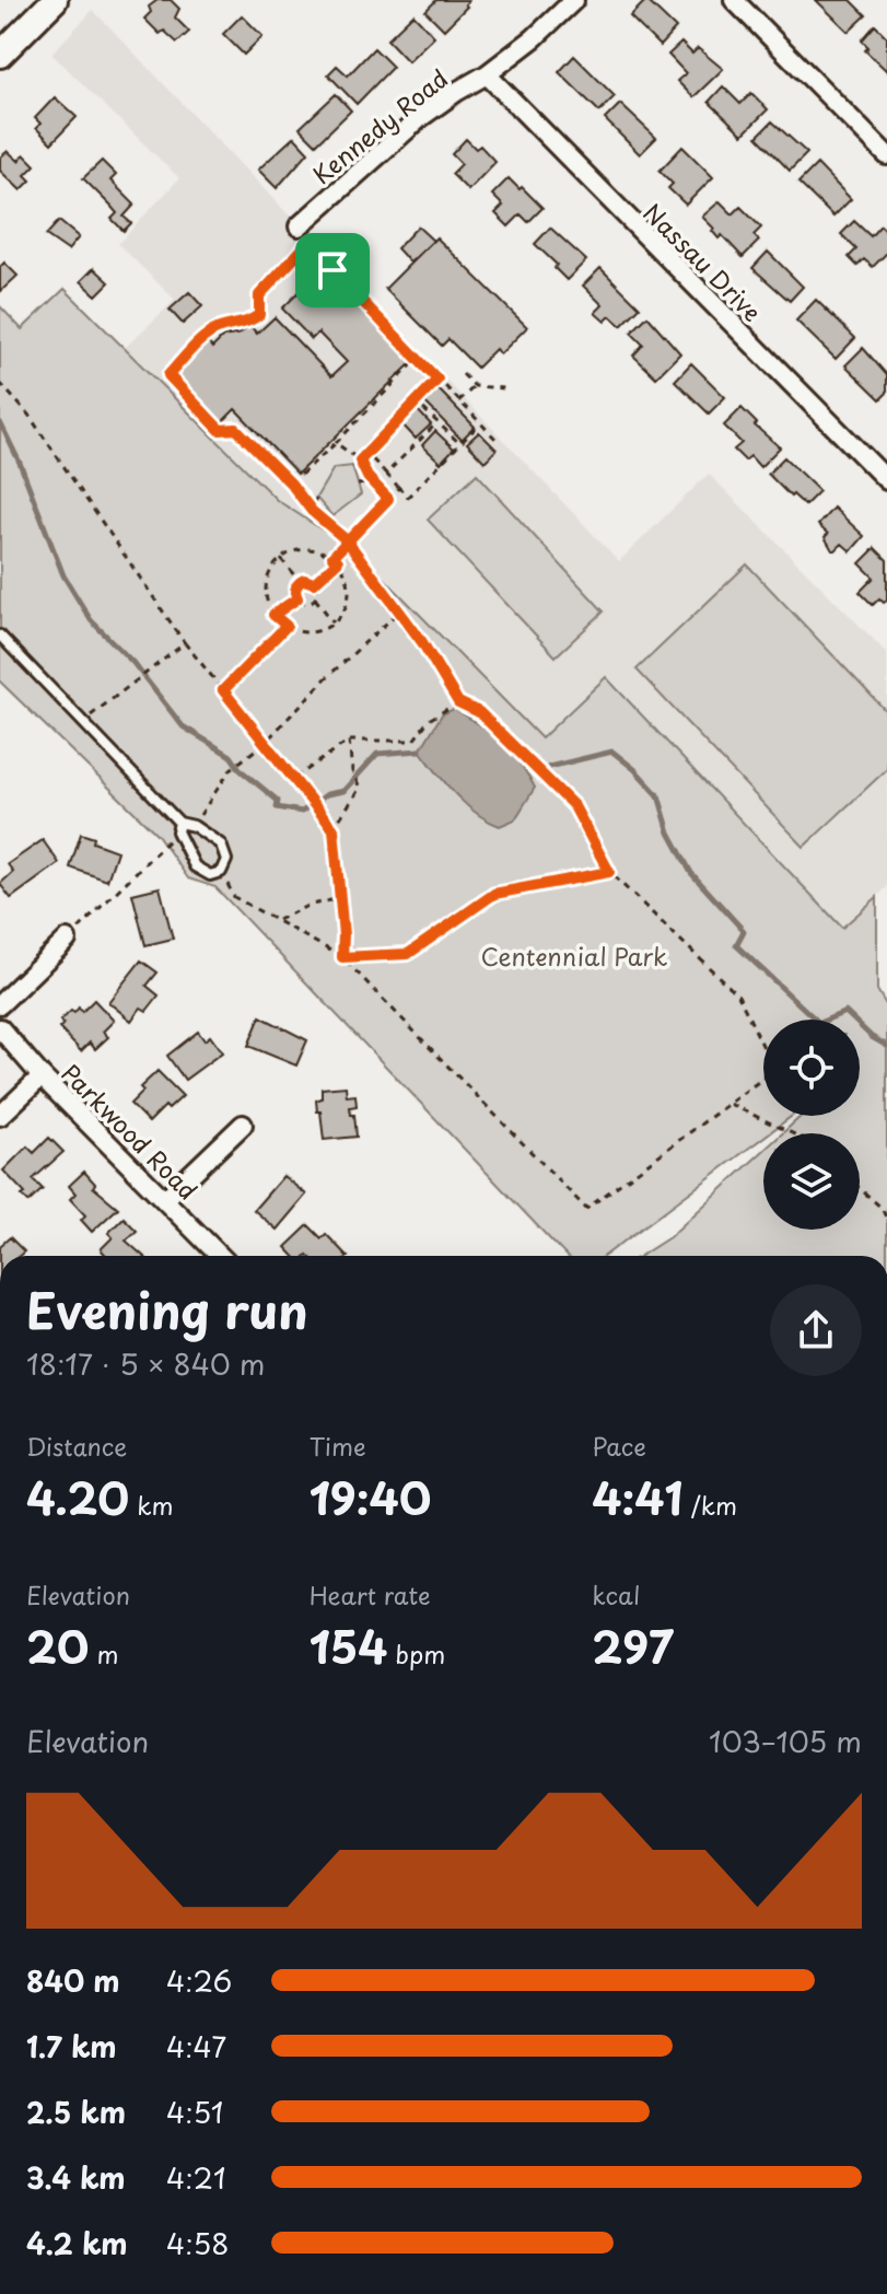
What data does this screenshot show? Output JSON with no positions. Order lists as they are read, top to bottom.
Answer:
{
  "streets": {
    "street": ["Kennedy Road", "Nassau Drive", "Parkwood Road"]
  },
  "crossings": [
    ["Kennedy Road", "Nassau Drive"]
  ],
  "parks": ["Centennial Park"],
  "page": {
    "heading": ["Evening run", "18:17 · 5 × 840 m"],
    "stats": [
      ["Distance", "4.20 km"],
      ["Time", "19:40"],
      ["Pace", "4:41 /km"],
      ["Elevation", "20 m"],
      ["Heart rate", "154 bpm"],
      ["kcal", "297"]
    ],
    "chart": ["Elevation", "103–105 m"],
    "list": [
      {
        "name": "840 m",
        "note": "4:26"
      },
      {
        "name": "1.7 km",
        "note": "4:47"
      },
      {
        "name": "2.5 km",
        "note": "4:51"
      },
      {
        "name": "3.4 km",
        "note": "4:21"
      },
      {
        "name": "4.2 km",
        "note": "4:58"
      }
    ]
  }
}
